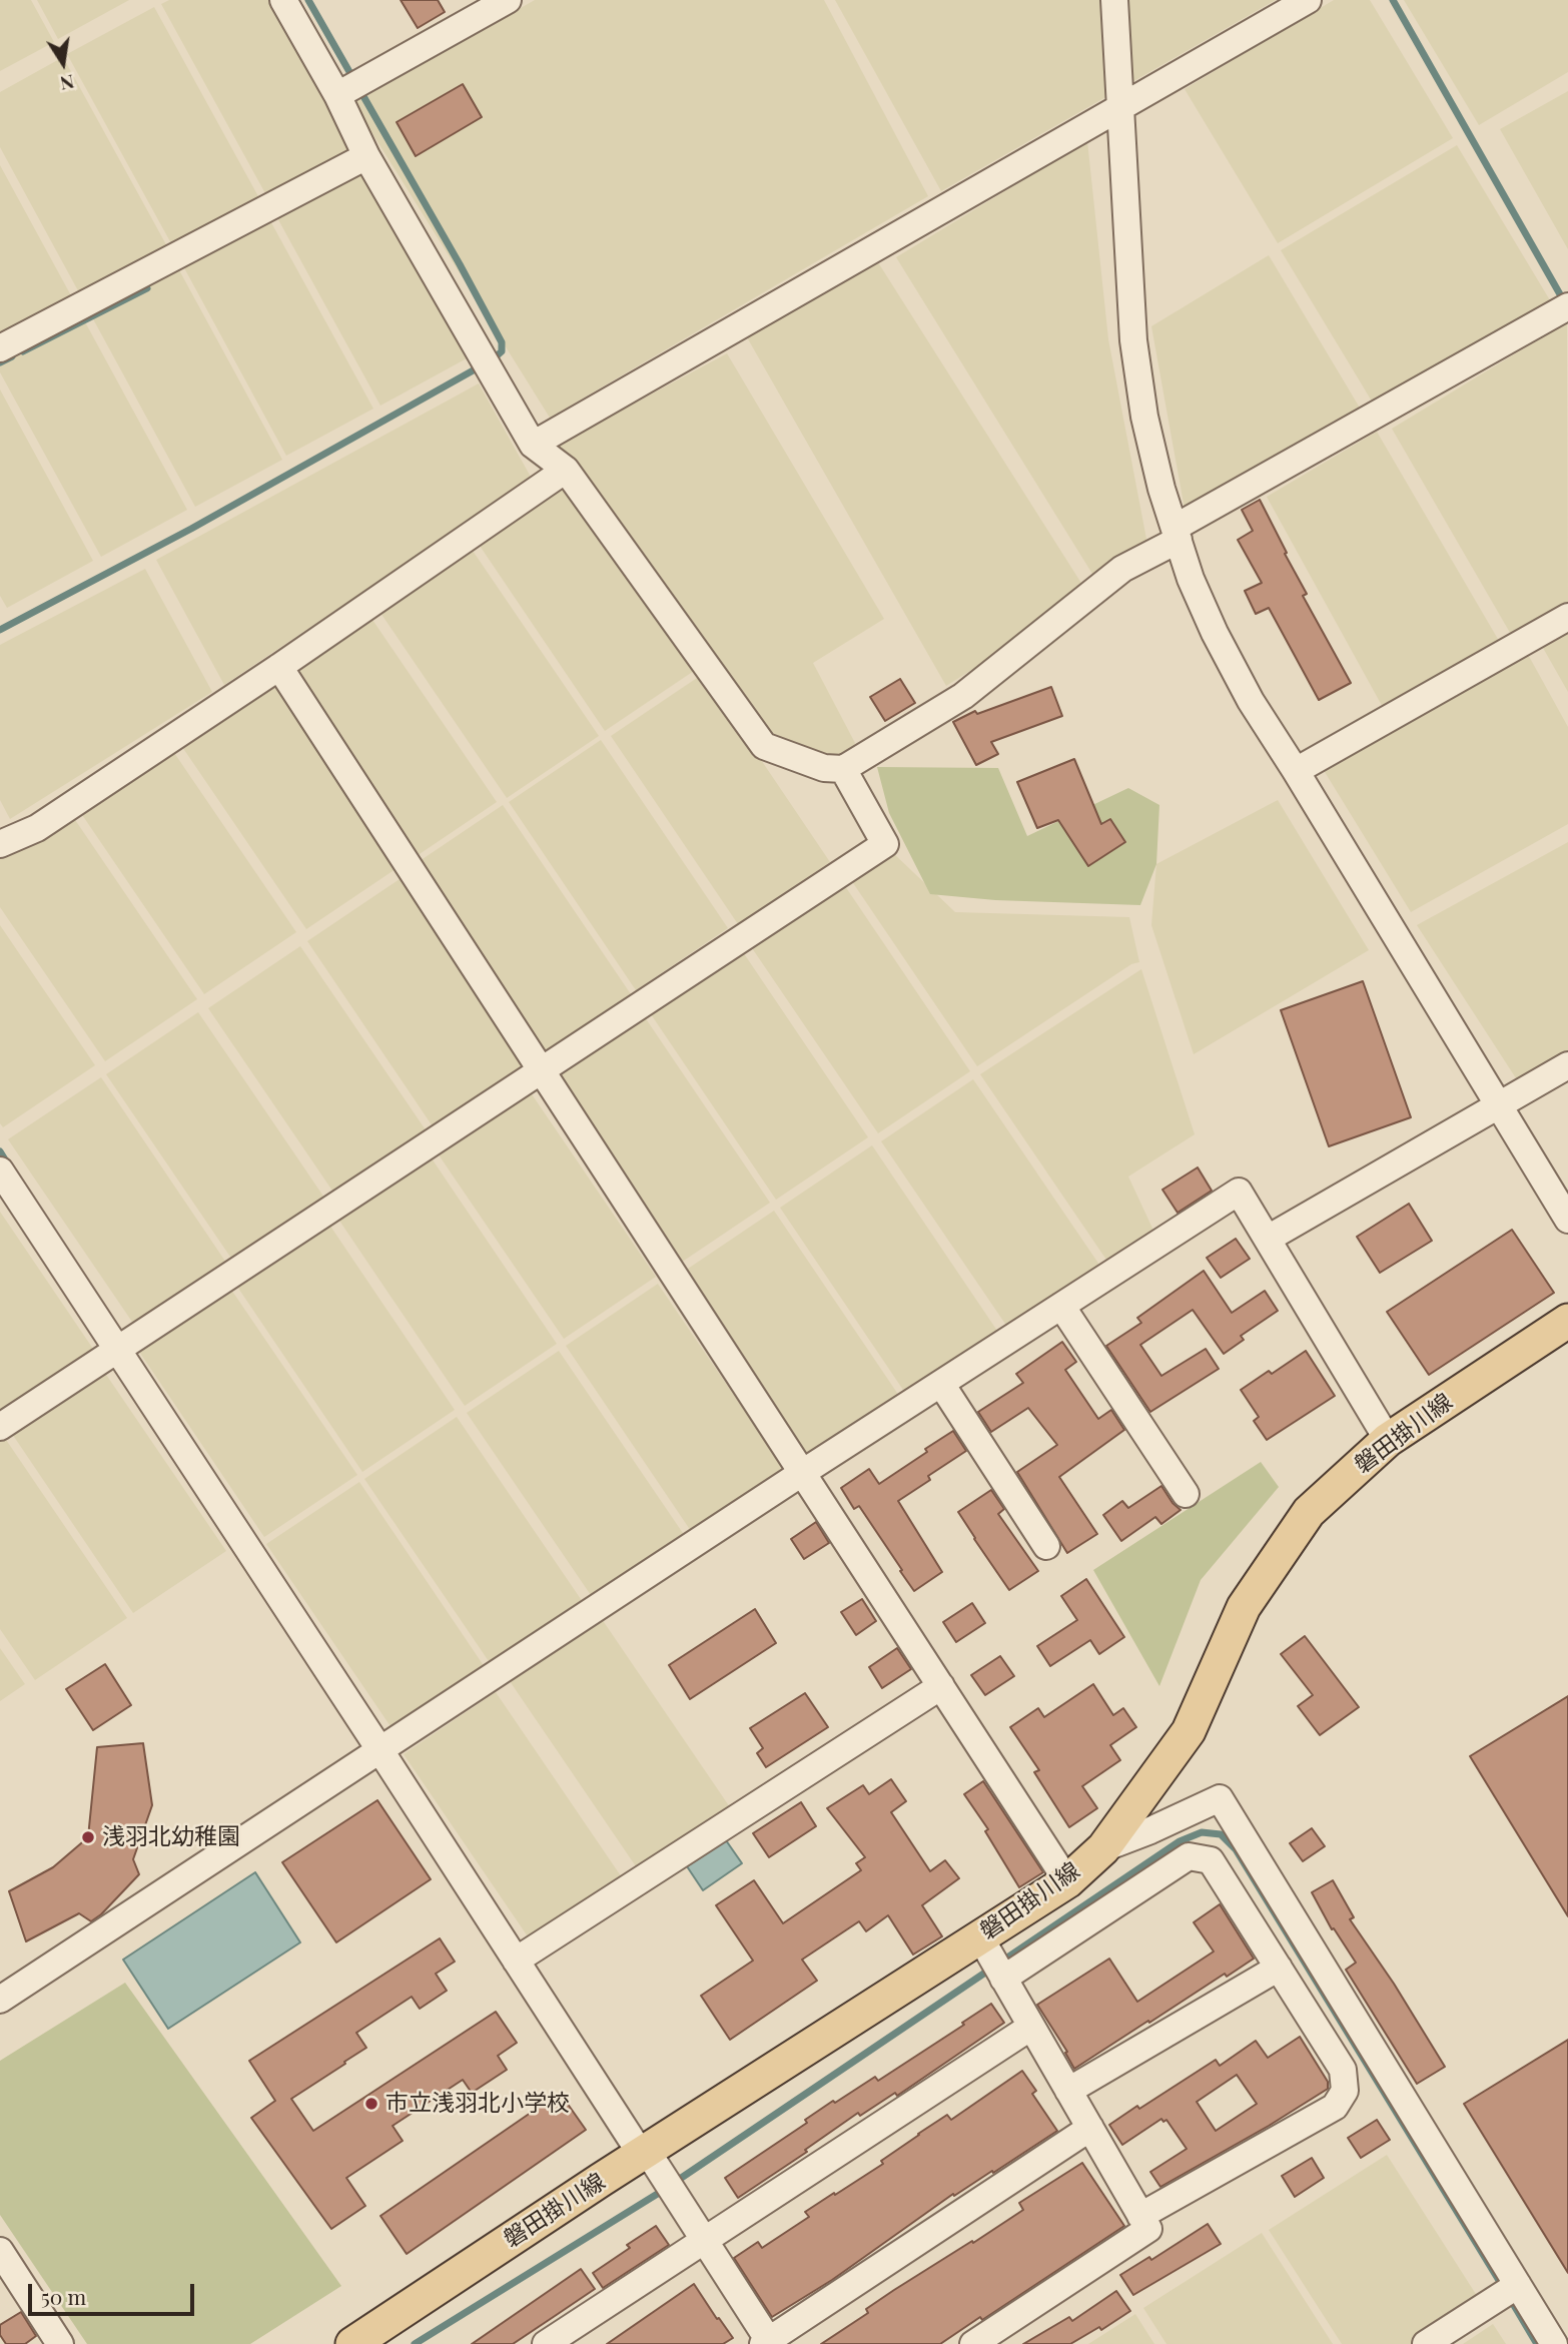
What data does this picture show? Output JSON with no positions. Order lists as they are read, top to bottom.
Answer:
{
  "streets": {
    "main road": ["磐田掛川線"]
  },
  "places": ["浅羽北幼稚園", "市立浅羽北小学校"],
  "scale_bar": "50 m",
  "north": "bottom"
}
